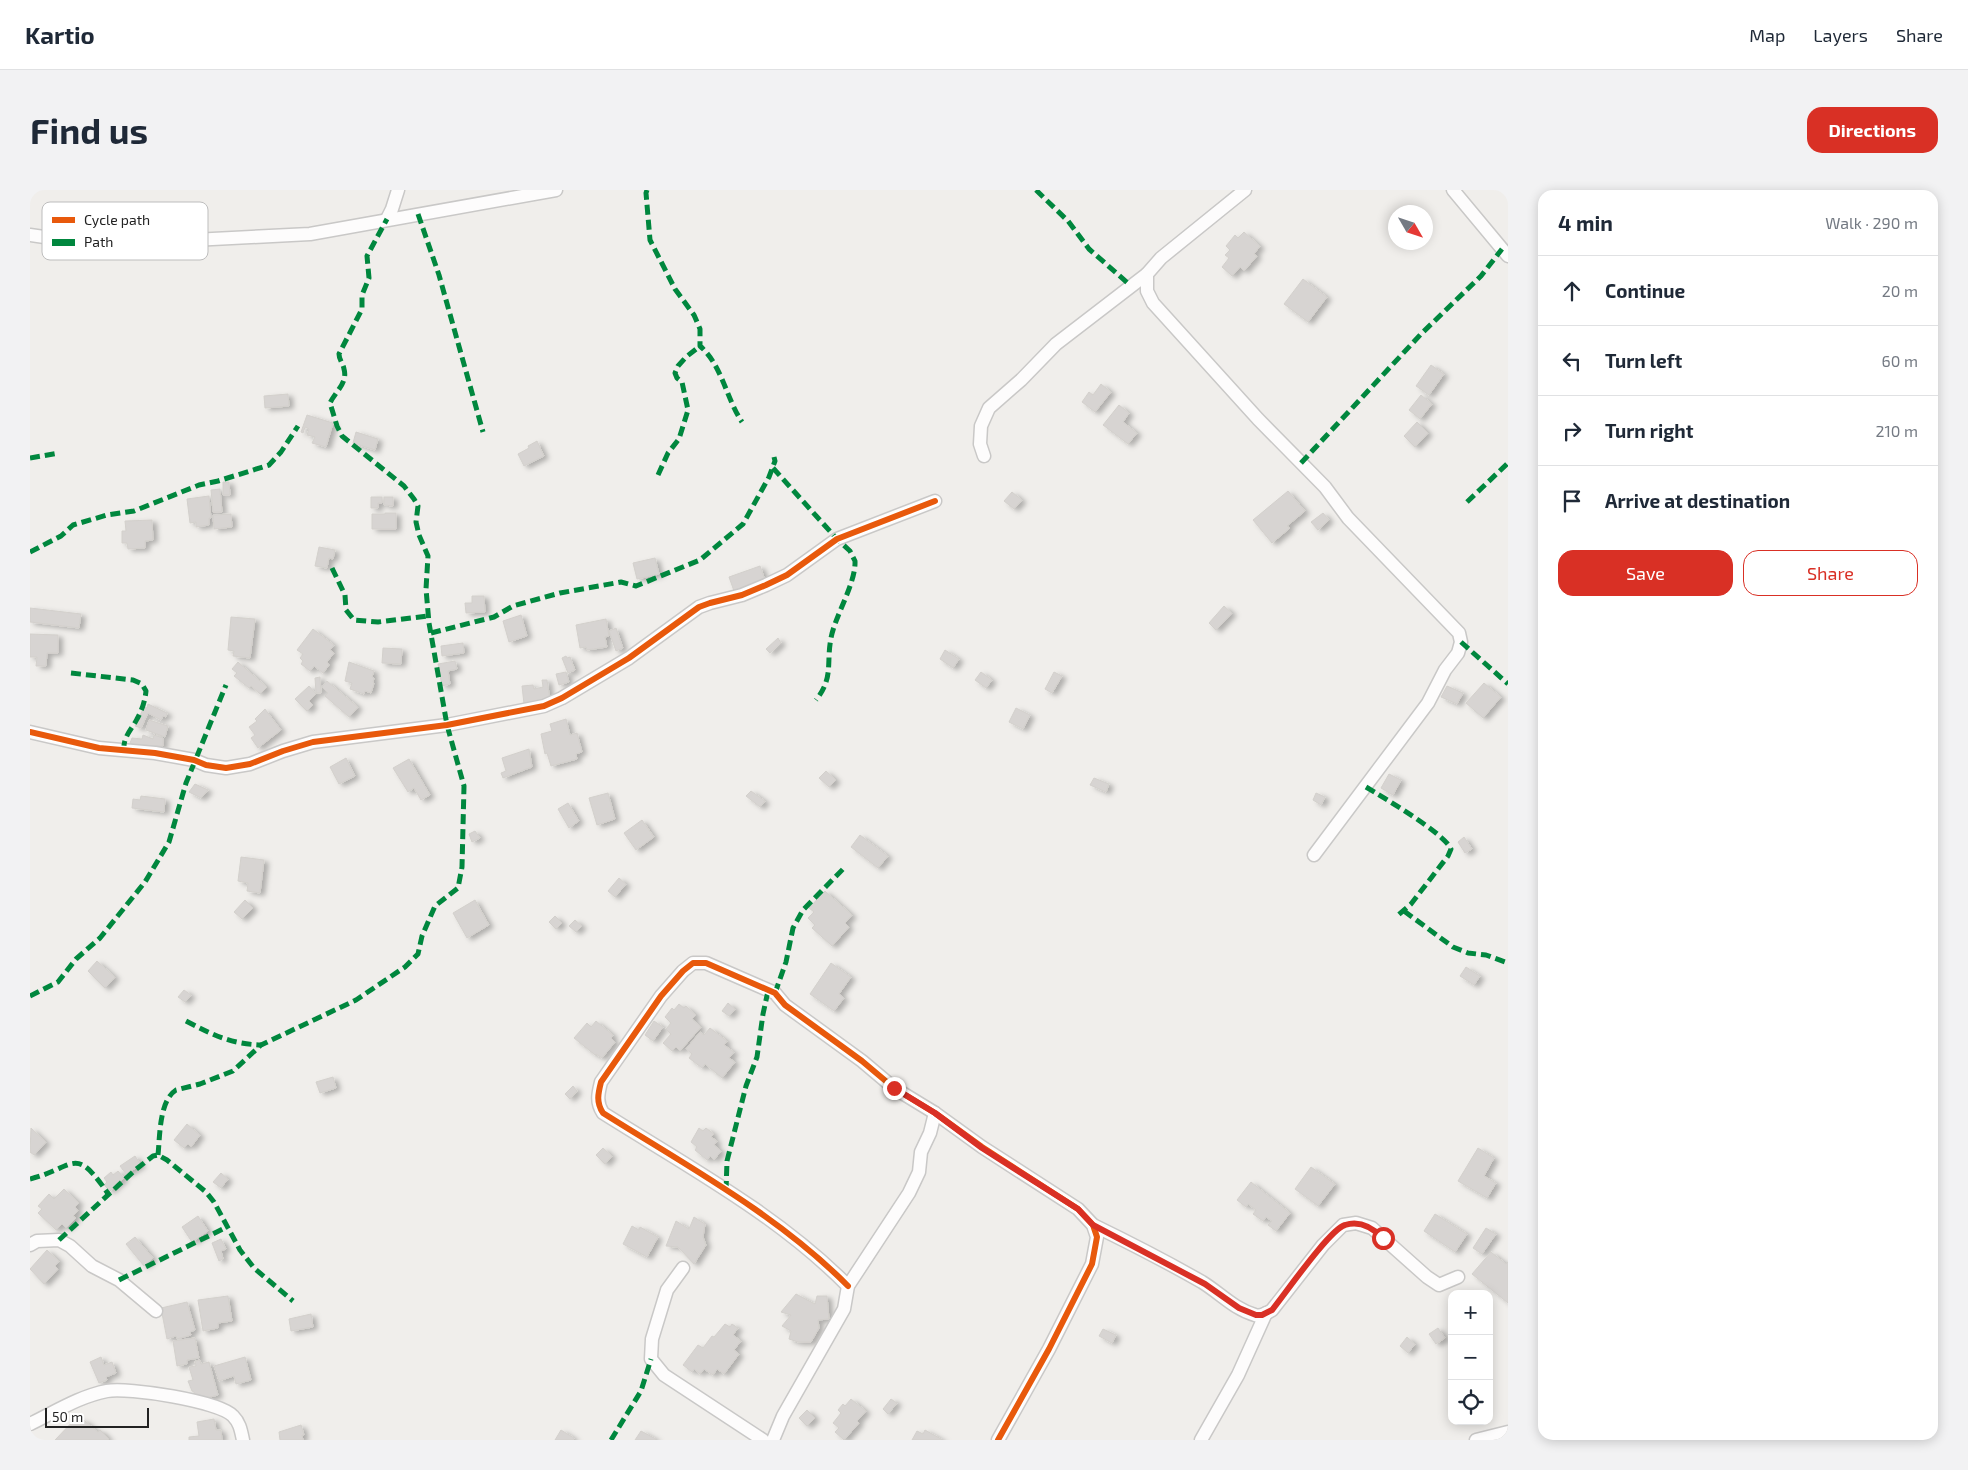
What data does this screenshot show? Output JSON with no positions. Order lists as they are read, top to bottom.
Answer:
{
  "legend": ["Cycle path", "Path"],
  "scale_bar": "50 m",
  "north": "bottom right",
  "page": {
    "header": "Kartio",
    "nav": ["Map", "Layers", "Share"],
    "buttons": [
      "Directions",
      ["Save", "Share"]
    ],
    "title": "Find us",
    "heading": ["4 min", "Walk · 290 m"],
    "list": [
      ["Continue", "20 m"],
      ["Turn left", "60 m"],
      ["Turn right", "210 m"],
      "Arrive at destination"
    ],
    "map_buttons": ["+", "−"],
    "scale": "50 m"
  }
}
